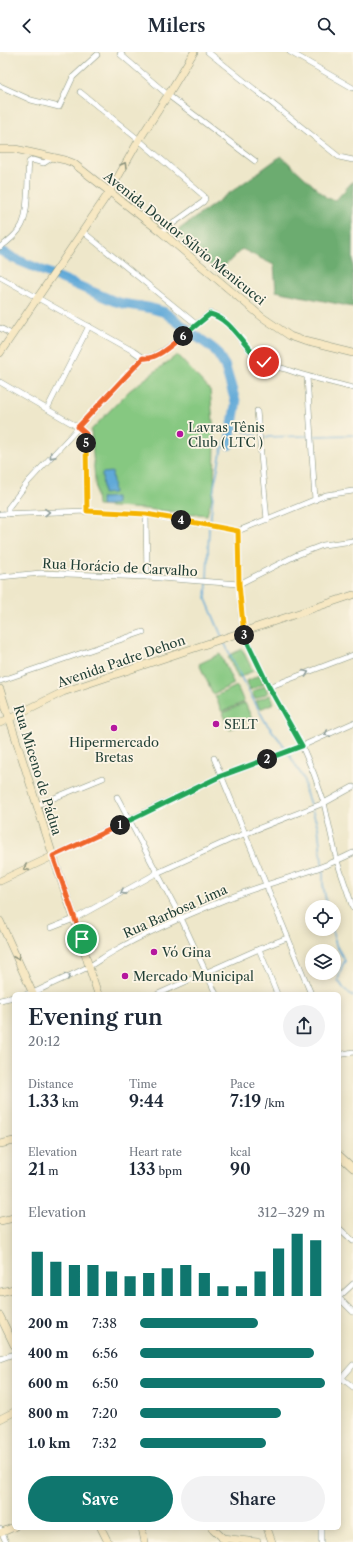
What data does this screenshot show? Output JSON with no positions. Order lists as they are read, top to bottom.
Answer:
{
  "streets": {
    "main road": ["Avenida Doutor Sílvio Menicucci", "Avenida Padre Dehon", "Rua Miceno de Pádua"],
    "street": ["Rua Horácio de Carvalho", "Rua Barbosa Lima"]
  },
  "crossings": [
    ["Avenida Padre Dehon", "Rua Miceno de Pádua"],
    ["Rua Miceno de Pádua", "Rua Barbosa Lima"]
  ],
  "places": [
    "Lavras Tênis Club ( LTC )",
    "SELT",
    "Hipermercado Bretas",
    "Vó Gina",
    "Mercado Municipal"
  ],
  "page": {
    "header": "Milers",
    "pins": [
      "6",
      "5",
      "4",
      "3",
      "2",
      "1"
    ],
    "heading": ["Evening run", "20:12"],
    "stats": [
      ["Distance", "1.33 km"],
      ["Time", "9:44"],
      ["Pace", "7:19 /km"],
      ["Elevation", "21 m"],
      ["Heart rate", "133 bpm"],
      ["kcal", "90"]
    ],
    "chart": ["Elevation", "312–329 m"],
    "list": [
      {
        "name": "200 m",
        "note": "7:38"
      },
      {
        "name": "400 m",
        "note": "6:56"
      },
      {
        "name": "600 m",
        "note": "6:50"
      },
      {
        "name": "800 m",
        "note": "7:20"
      },
      {
        "name": "1.0 km",
        "note": "7:32"
      }
    ],
    "buttons": ["Save", "Share"]
  }
}
